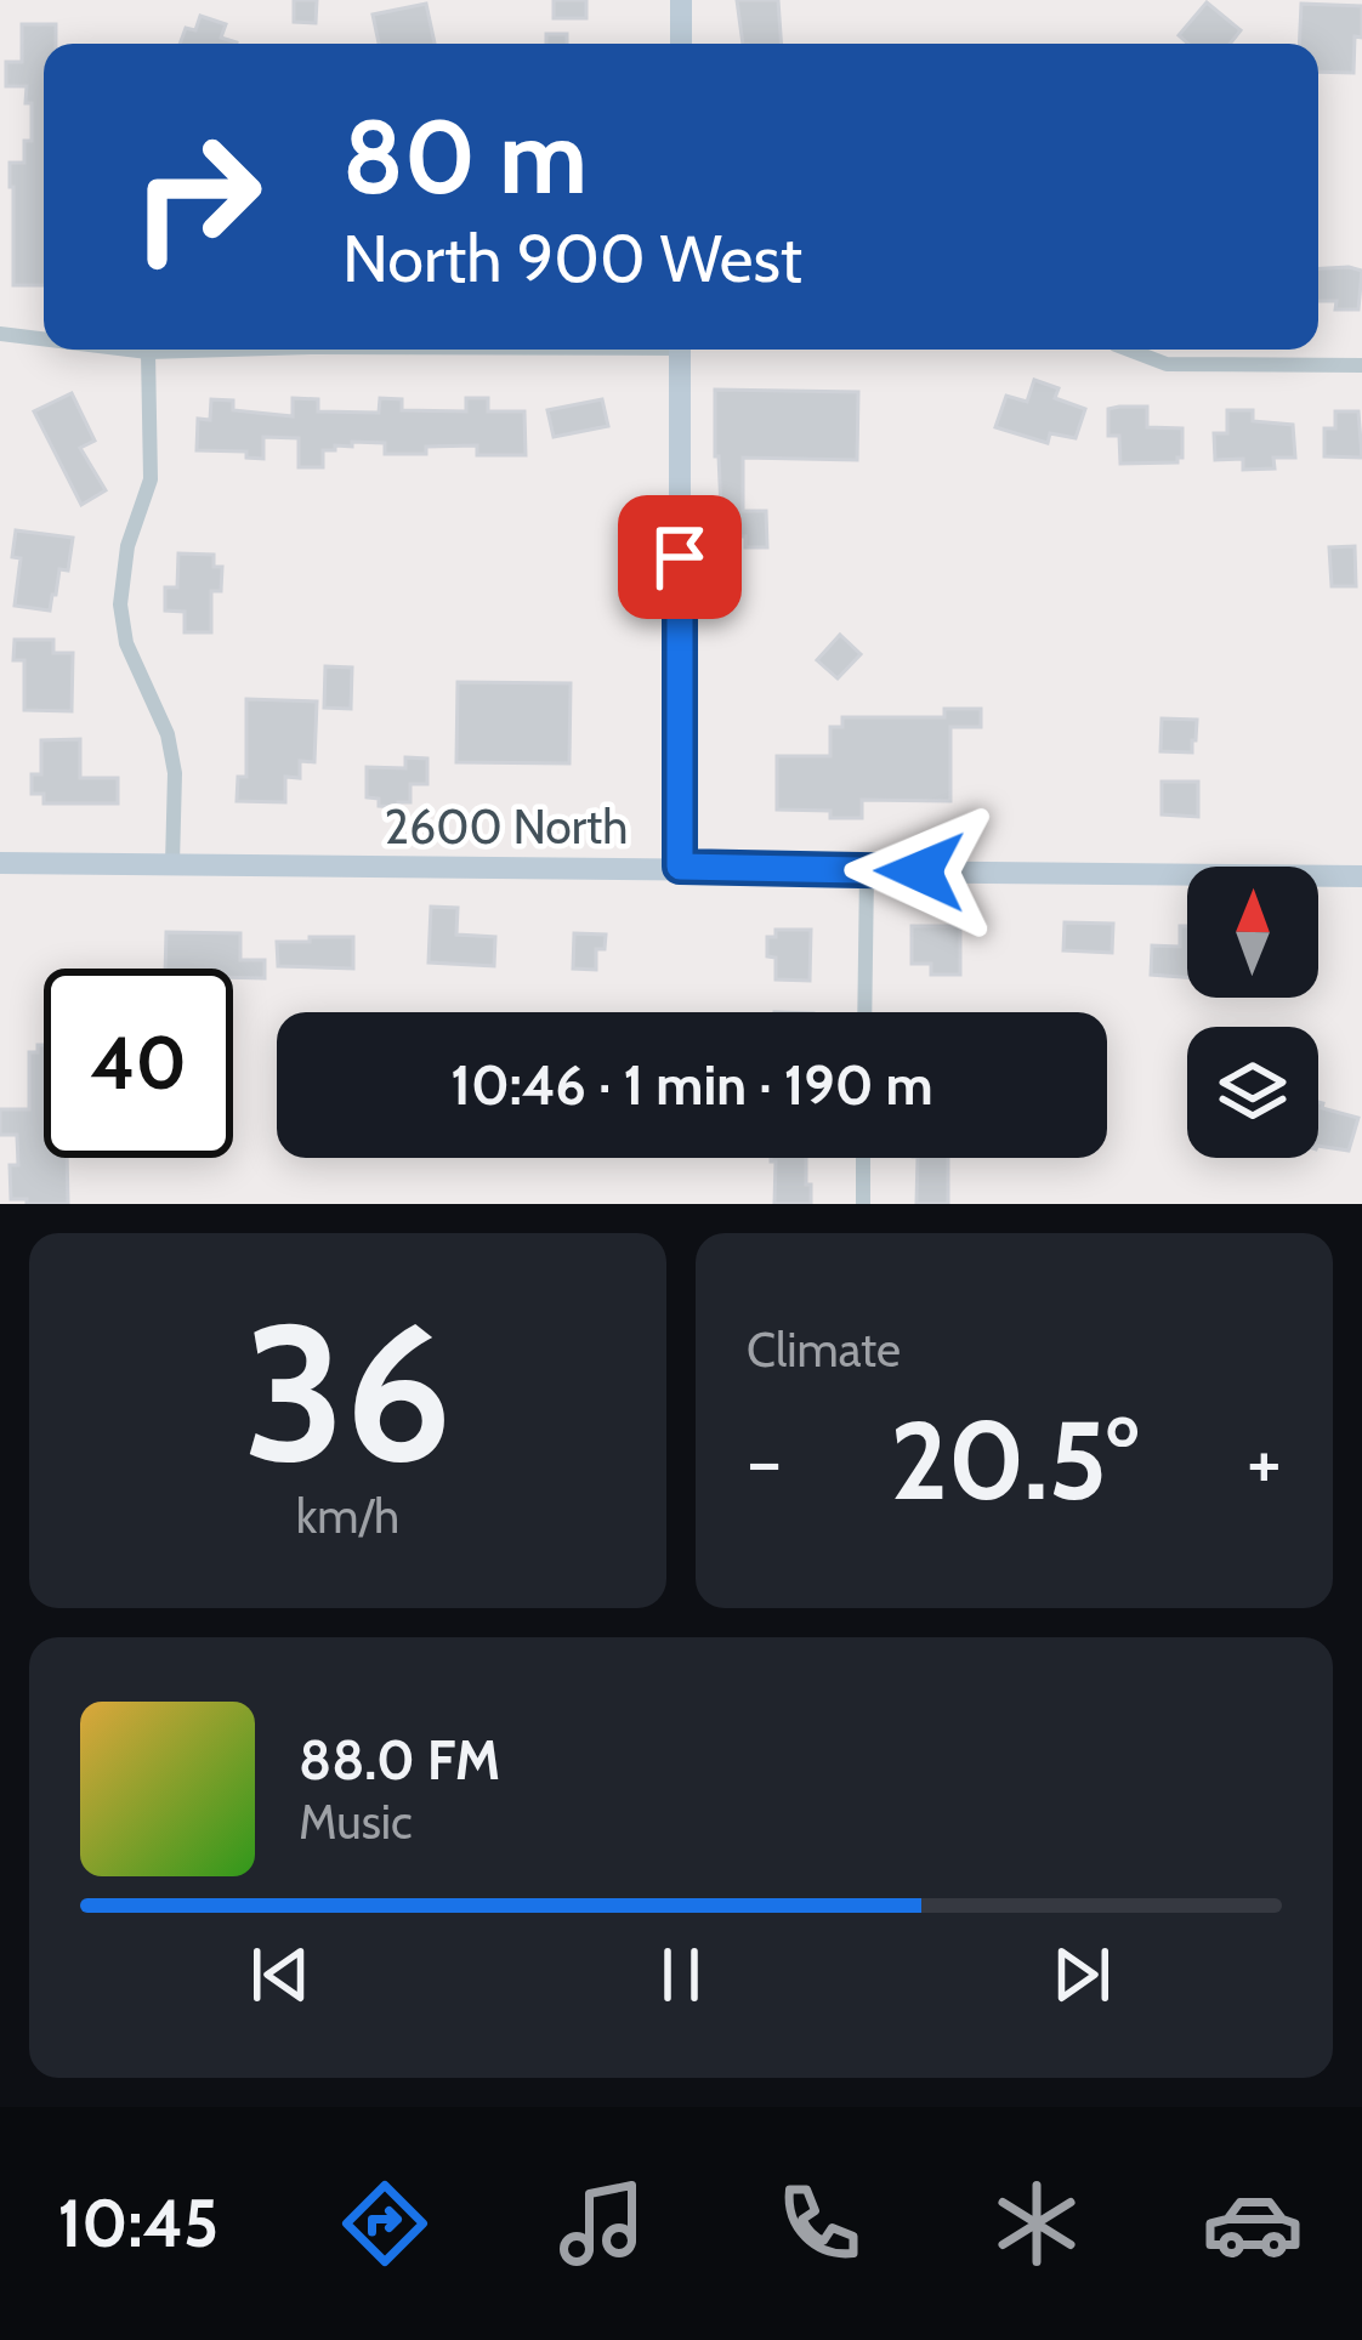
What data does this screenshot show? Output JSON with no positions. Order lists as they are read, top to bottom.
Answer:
{
  "streets": {
    "street": ["2600 North"]
  },
  "north": "top",
  "page": {
    "turn": ["80 m", "North 900 West"],
    "limit": "40",
    "trip": "10:46 · 1 min · 190 m",
    "tile": [
      ["36", "km/h"],
      "Climate"
    ],
    "heat": ["−", "20.5°", "+"],
    "song": ["88.0 FM", "Music"],
    "tabs": "10:45"
  }
}
